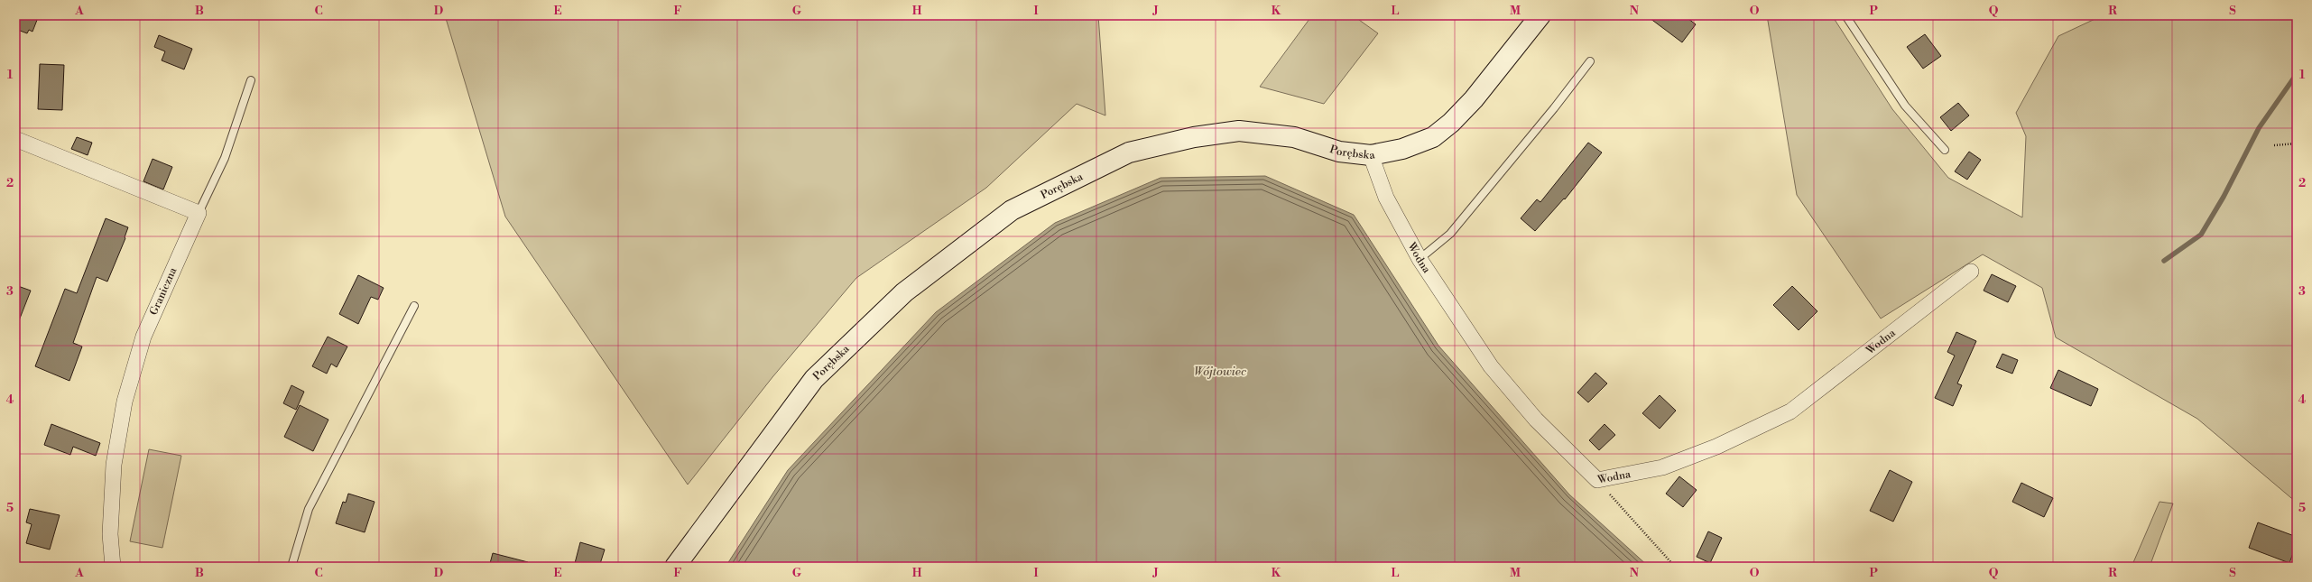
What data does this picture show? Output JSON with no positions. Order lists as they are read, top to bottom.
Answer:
{
  "streets": {
    "street": ["Porębska", "Wodna", "Graniczna"]
  },
  "crossings": [
    ["Porębska", "Wodna"]
  ],
  "water": ["Wójtowiec"],
  "grid": {
    "columns": [
      "A",
      "B",
      "C",
      "D",
      "E",
      "F",
      "G",
      "H",
      "I",
      "J",
      "K",
      "L",
      "M",
      "N",
      "O",
      "P",
      "Q",
      "R",
      "S"
    ],
    "rows": [
      "1",
      "2",
      "3",
      "4",
      "5"
    ]
  }
}
